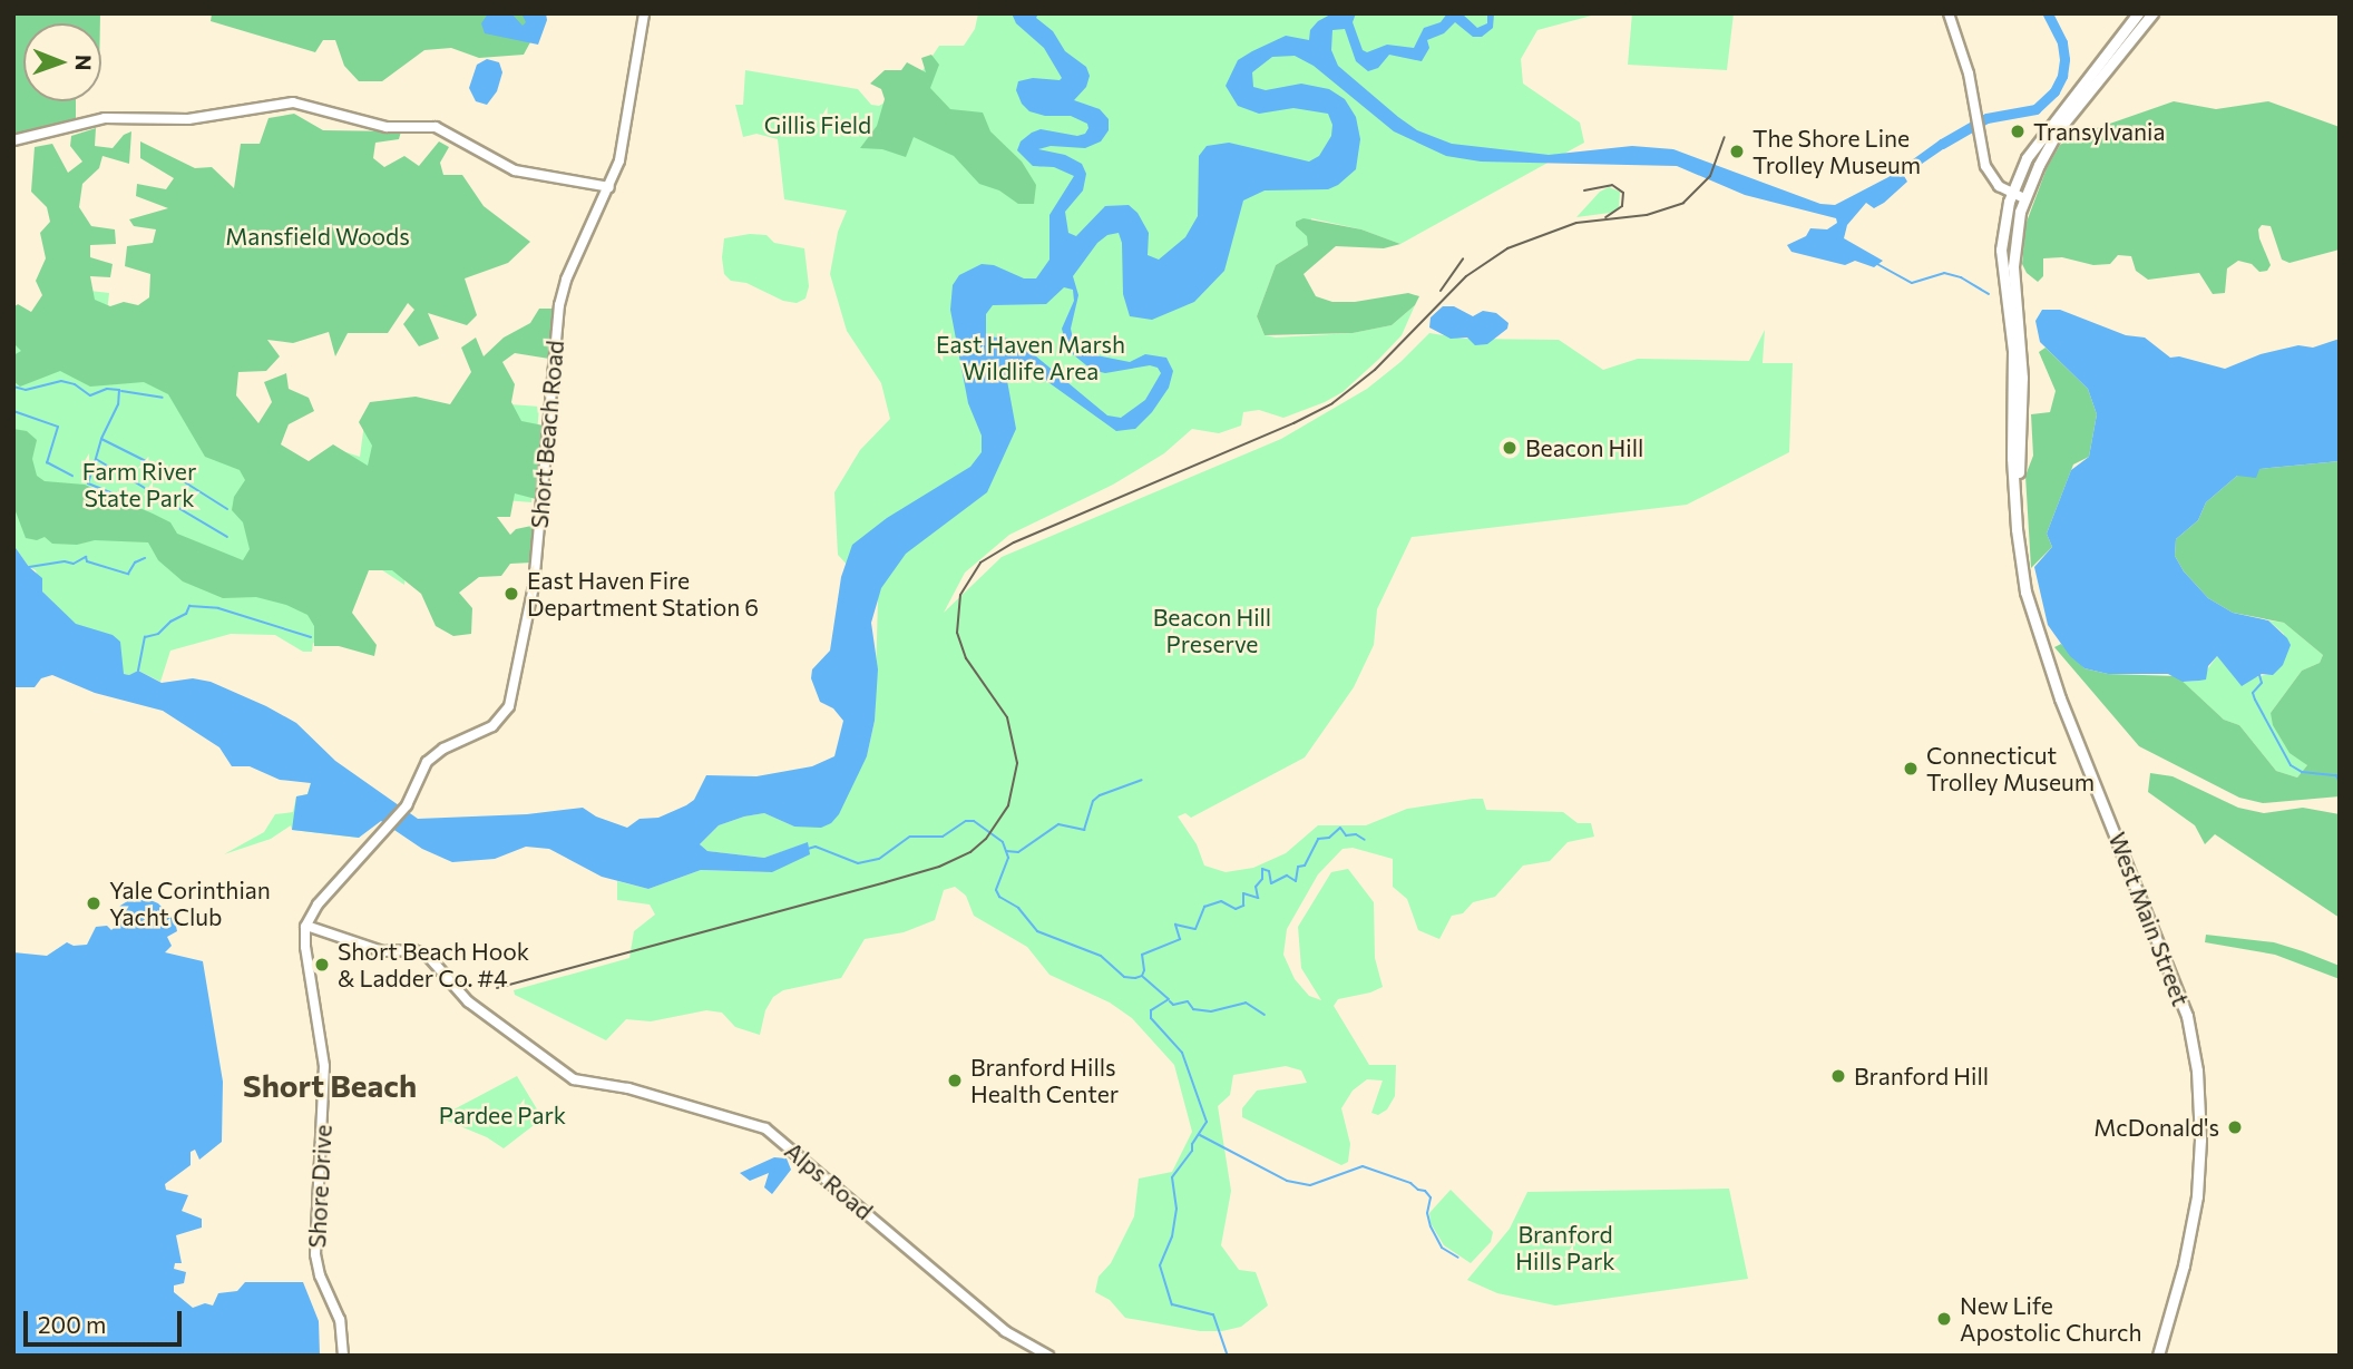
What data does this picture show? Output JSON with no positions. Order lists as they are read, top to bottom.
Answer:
{
  "streets": {
    "main road": [
      "Short Beach Road",
      "West Main Street",
      "Alps Road",
      "Shore Drive"
    ]
  },
  "crossings": [
    ["Short Beach Road", "Alps Road"],
    ["Short Beach Road", "Shore Drive"],
    ["Alps Road", "Shore Drive"]
  ],
  "districts": ["Short Beach"],
  "parks": [
    "Gillis Field",
    "Mansfield Woods",
    "East Haven Marsh Wildlife Area",
    "Farm River State Park",
    "Beacon Hill Preserve",
    "Pardee Park",
    "Branford Hills Park"
  ],
  "places": [
    "Transylvania",
    "The Shore Line Trolley Museum",
    "Beacon Hill",
    "East Haven Fire Department Station 6",
    "Connecticut Trolley Museum",
    "Yale Corinthian Yacht Club",
    "Short Beach Hook & Ladder Co. #4",
    "Branford Hill",
    "Branford Hills Health Center",
    "McDonald's",
    "New Life Apostolic Church"
  ],
  "scale_bar": "200 m",
  "north": "right"
}
